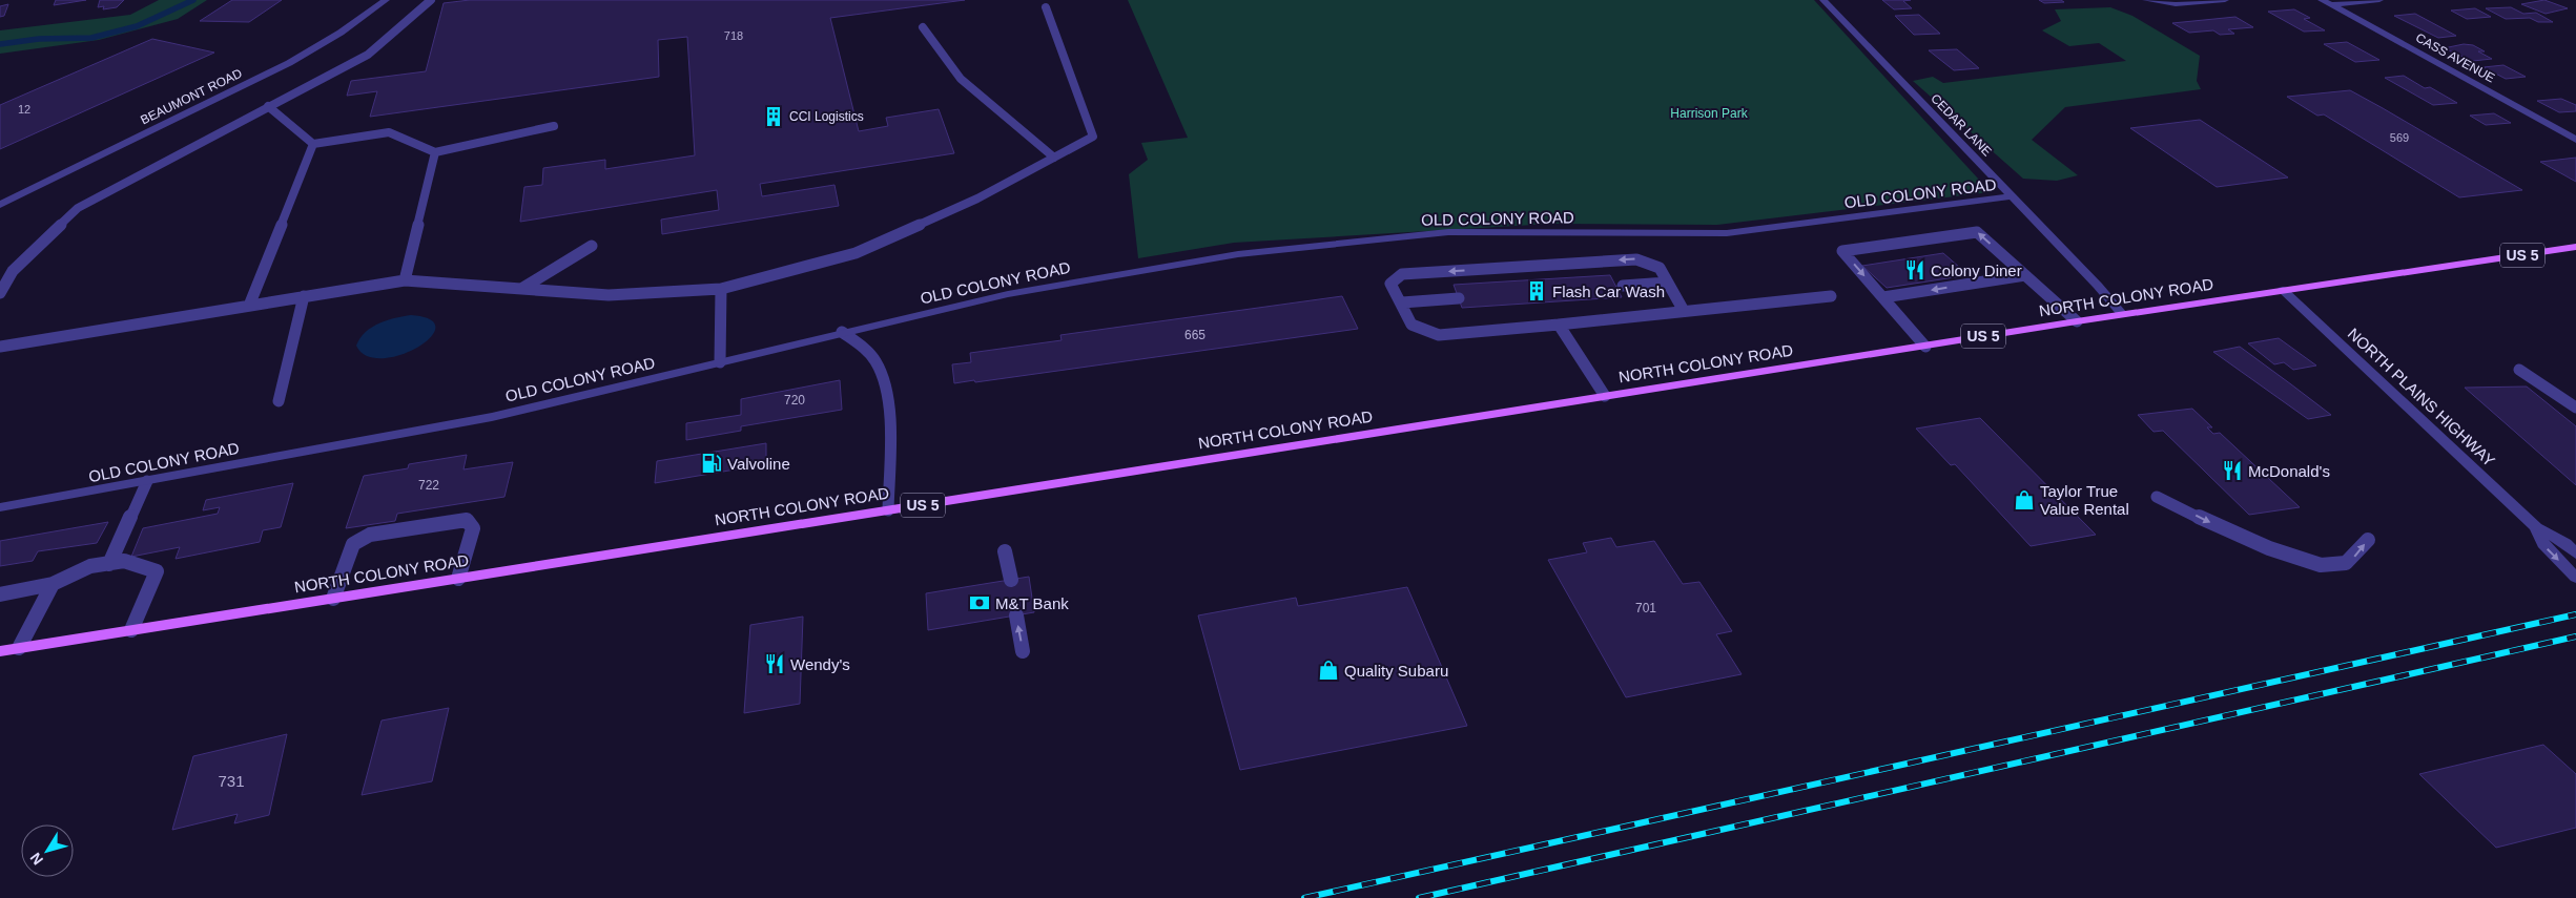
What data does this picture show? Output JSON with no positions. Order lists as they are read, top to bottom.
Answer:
{
  "streets": {
    "main road": ["US 5", "NORTH COLONY ROAD"],
    "street": [
      "CASS AVENUE",
      "BEAUMONT ROAD",
      "CEDAR LANE",
      "OLD COLONY ROAD",
      "NORTH PLAINS HIGHWAY"
    ]
  },
  "crossings": [
    ["CEDAR LANE", "OLD COLONY ROAD"],
    ["CEDAR LANE", "NORTH COLONY ROAD"],
    ["NORTH COLONY ROAD", "NORTH PLAINS HIGHWAY"]
  ],
  "parks": ["Harrison Park"],
  "places": {
    "building": ["CCI Logistics", "Flash Car Wash"],
    "restaurant": ["Colony Diner", "McDonald's", "Wendy's"],
    "fuel station": ["Valvoline"],
    "shop": ["Taylor True Value Rental", "Quality Subaru"],
    "bank": ["M&T Bank"]
  },
  "house_numbers": [
    "718",
    "12",
    "569",
    "665",
    "720",
    "722",
    "701",
    "731"
  ],
  "north": "bottom left"
}
